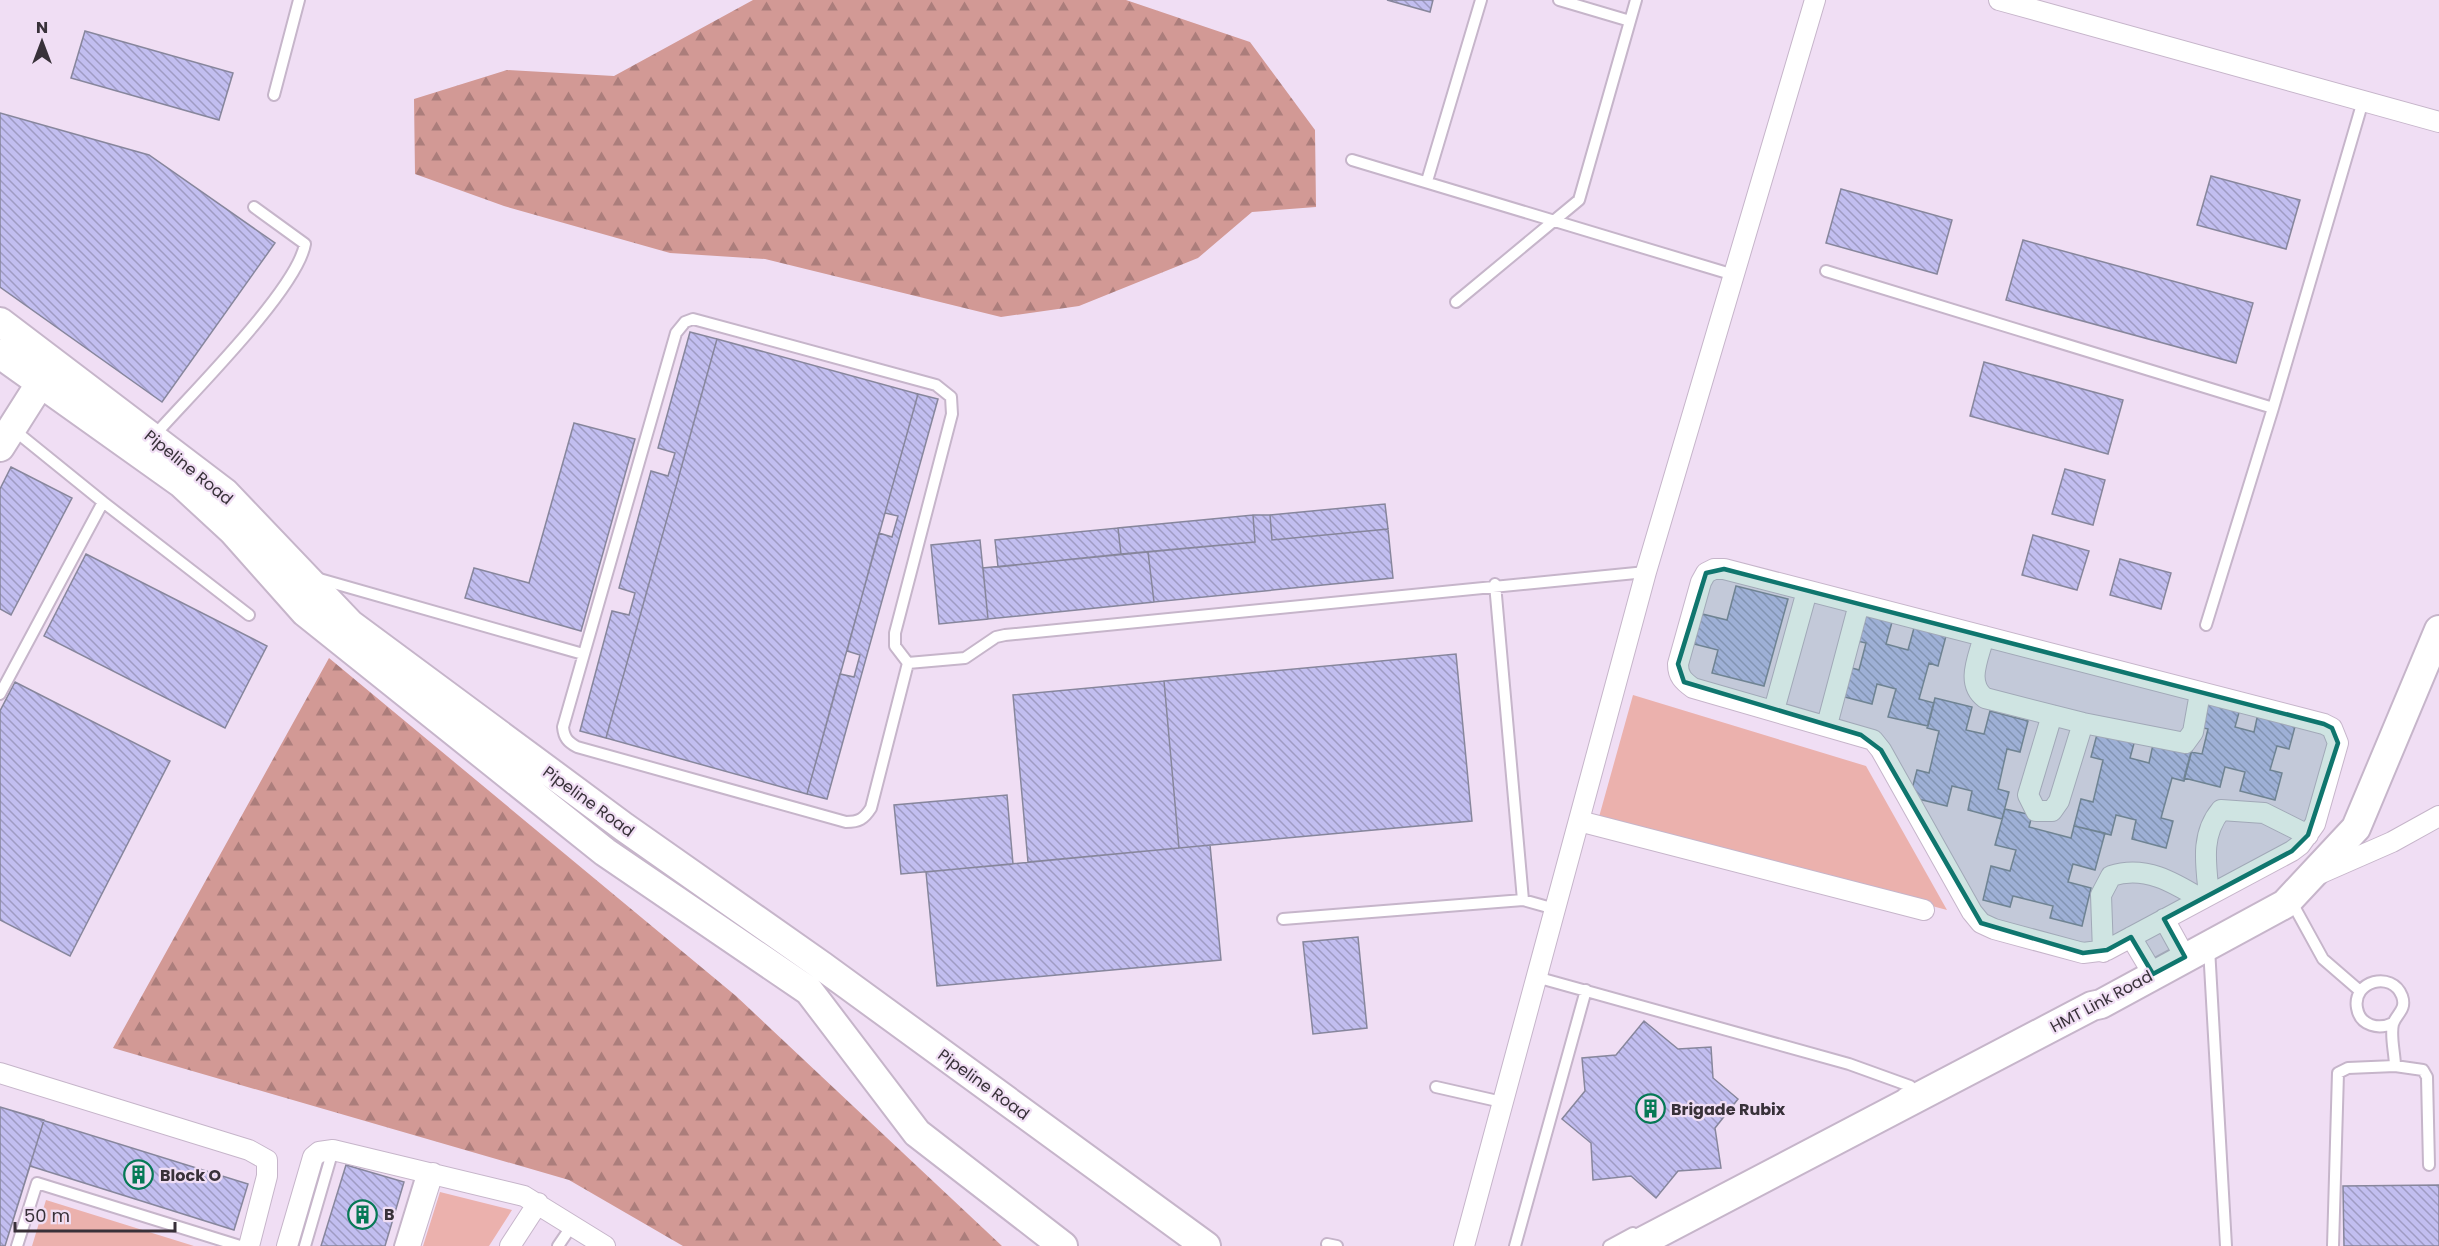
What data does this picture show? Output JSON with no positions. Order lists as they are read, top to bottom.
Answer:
{
  "streets": {
    "main road": ["Pipeline Road", "HMT Link Road"]
  },
  "places": {
    "building": ["Brigade Rubix", "Block O", "B"]
  },
  "scale_bar": "50 m",
  "north": "top"
}
